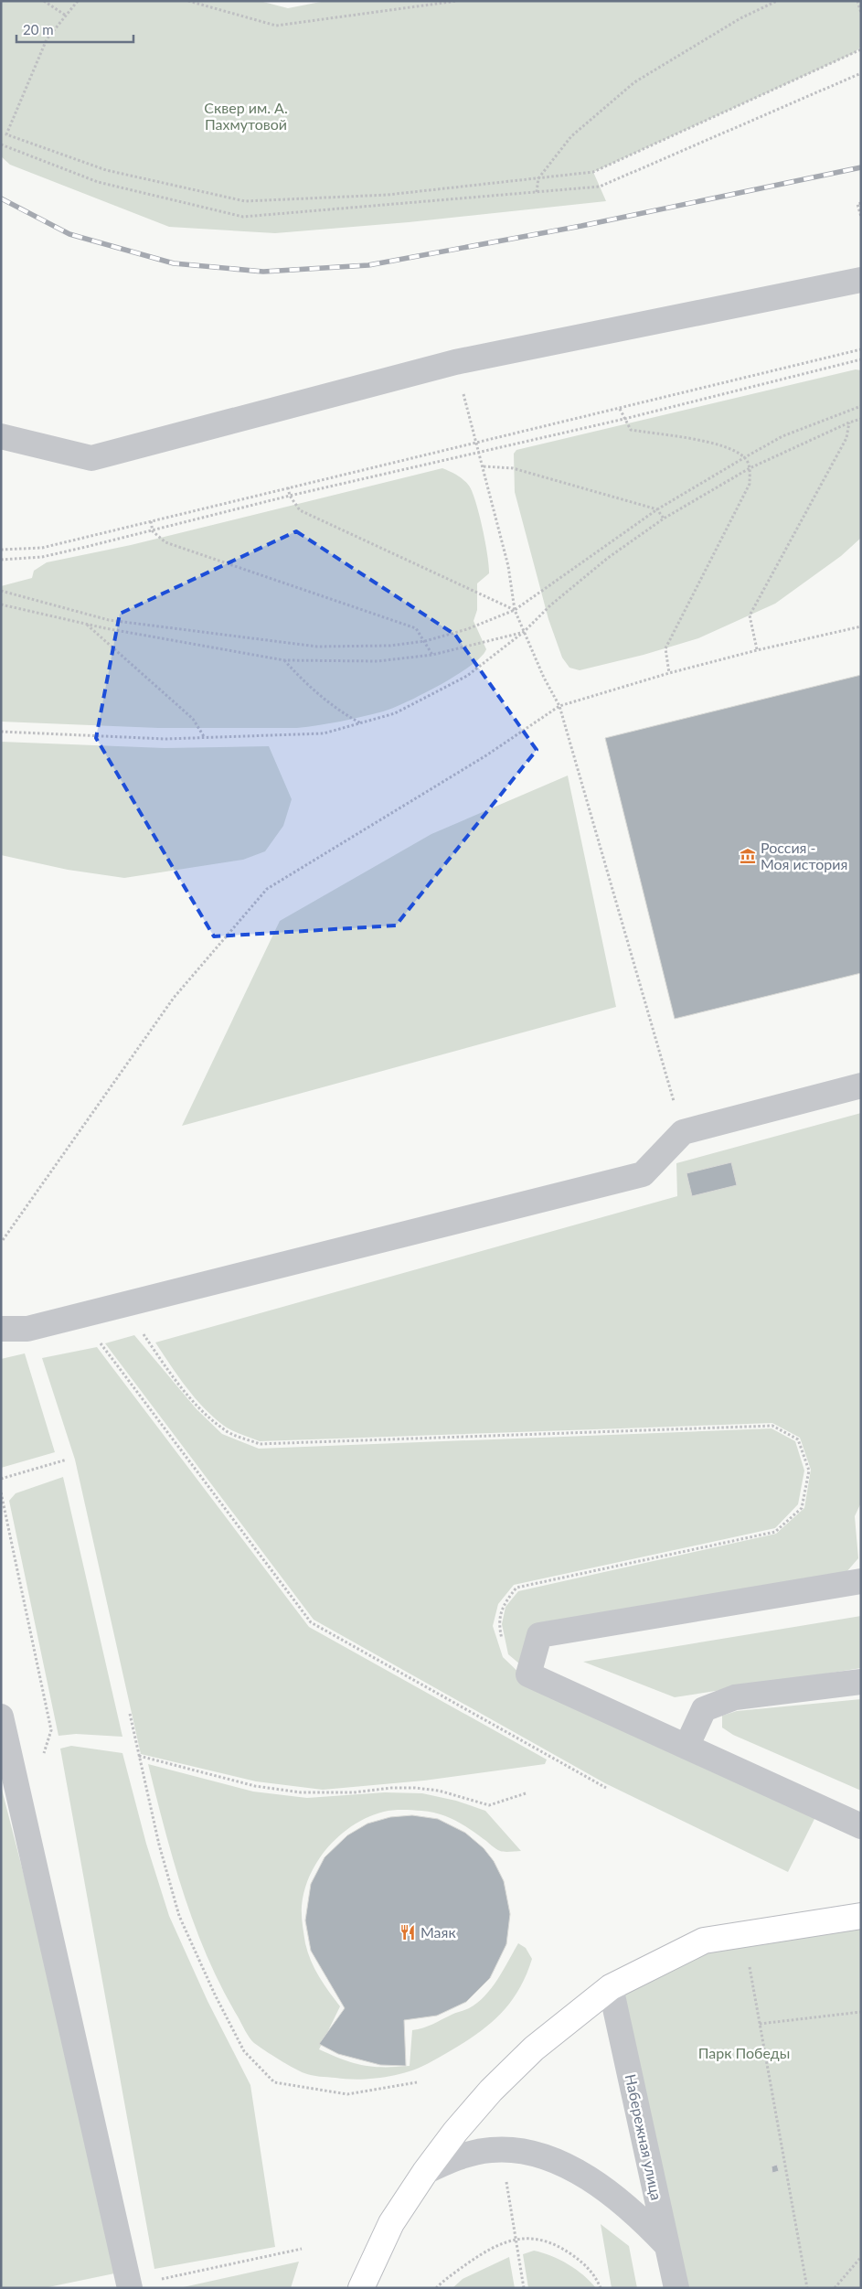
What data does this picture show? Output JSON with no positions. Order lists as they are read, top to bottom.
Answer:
{
  "streets": {
    "street": ["Набережная улица"]
  },
  "parks": ["Сквер им. А. Пахмутовой", "Парк Победы"],
  "places": {
    "museum": ["Россия - Моя история"],
    "restaurant": ["Маяк"]
  },
  "scale_bar": "20 m"
}
